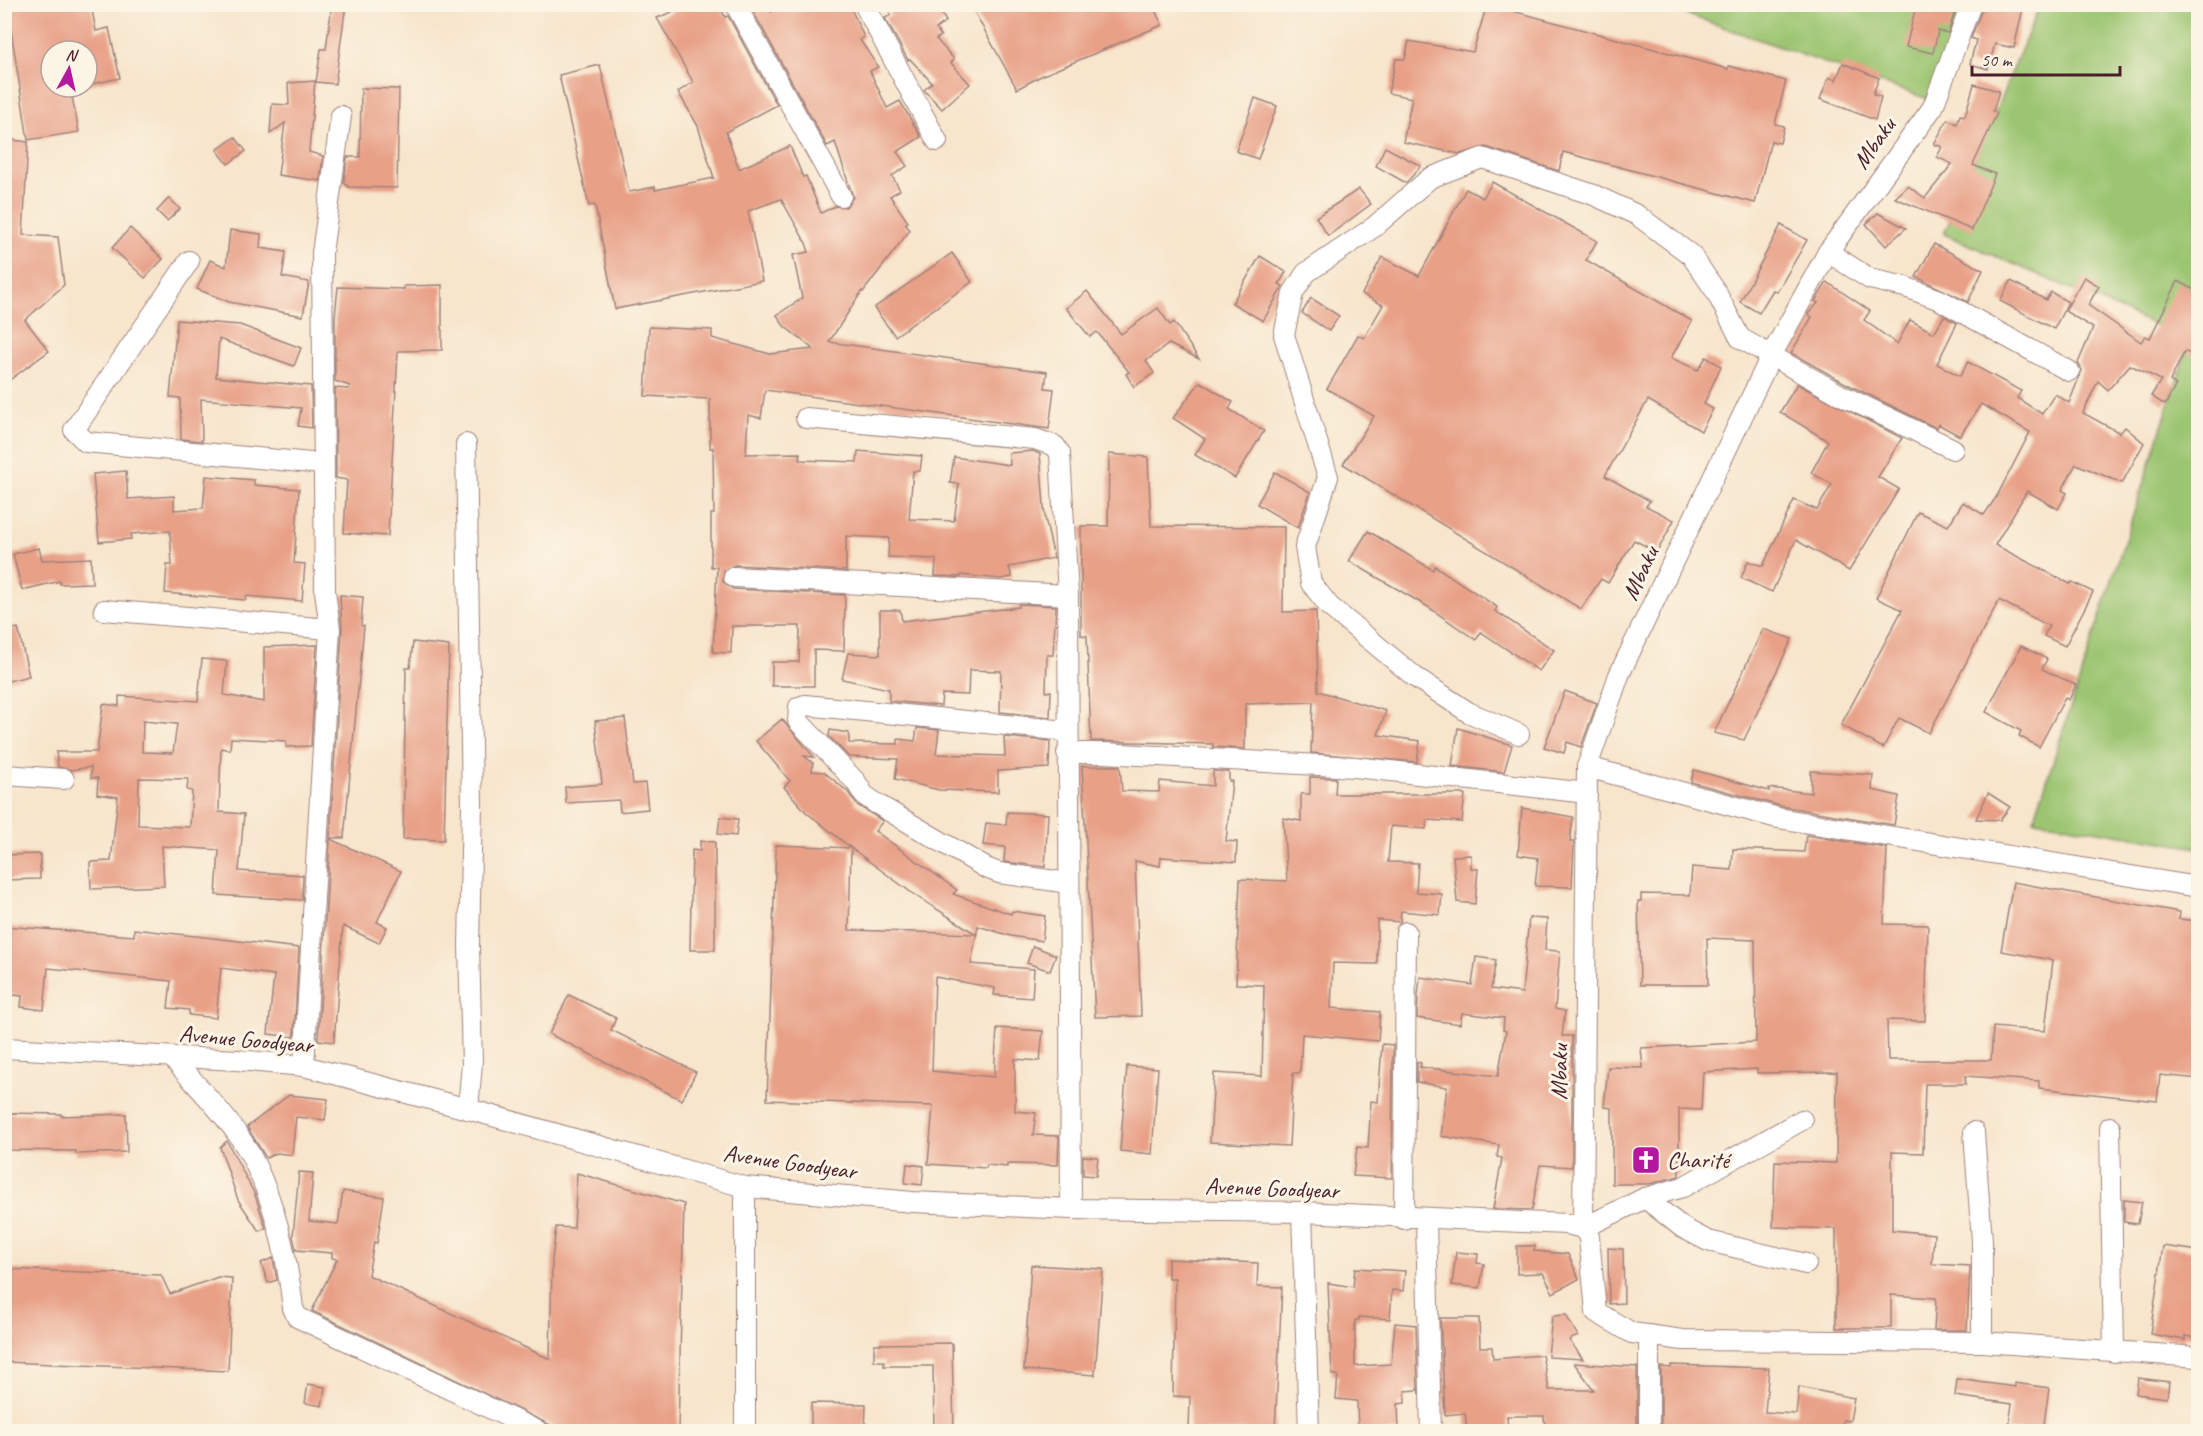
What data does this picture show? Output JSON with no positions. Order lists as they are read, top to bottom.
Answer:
{
  "streets": {
    "street": ["Mbaku", "Avenue Goodyear"]
  },
  "crossings": [
    ["Mbaku", "Avenue Goodyear"]
  ],
  "places": {
    "church": ["Charité"]
  },
  "scale_bar": "50 m",
  "north": "top"
}
